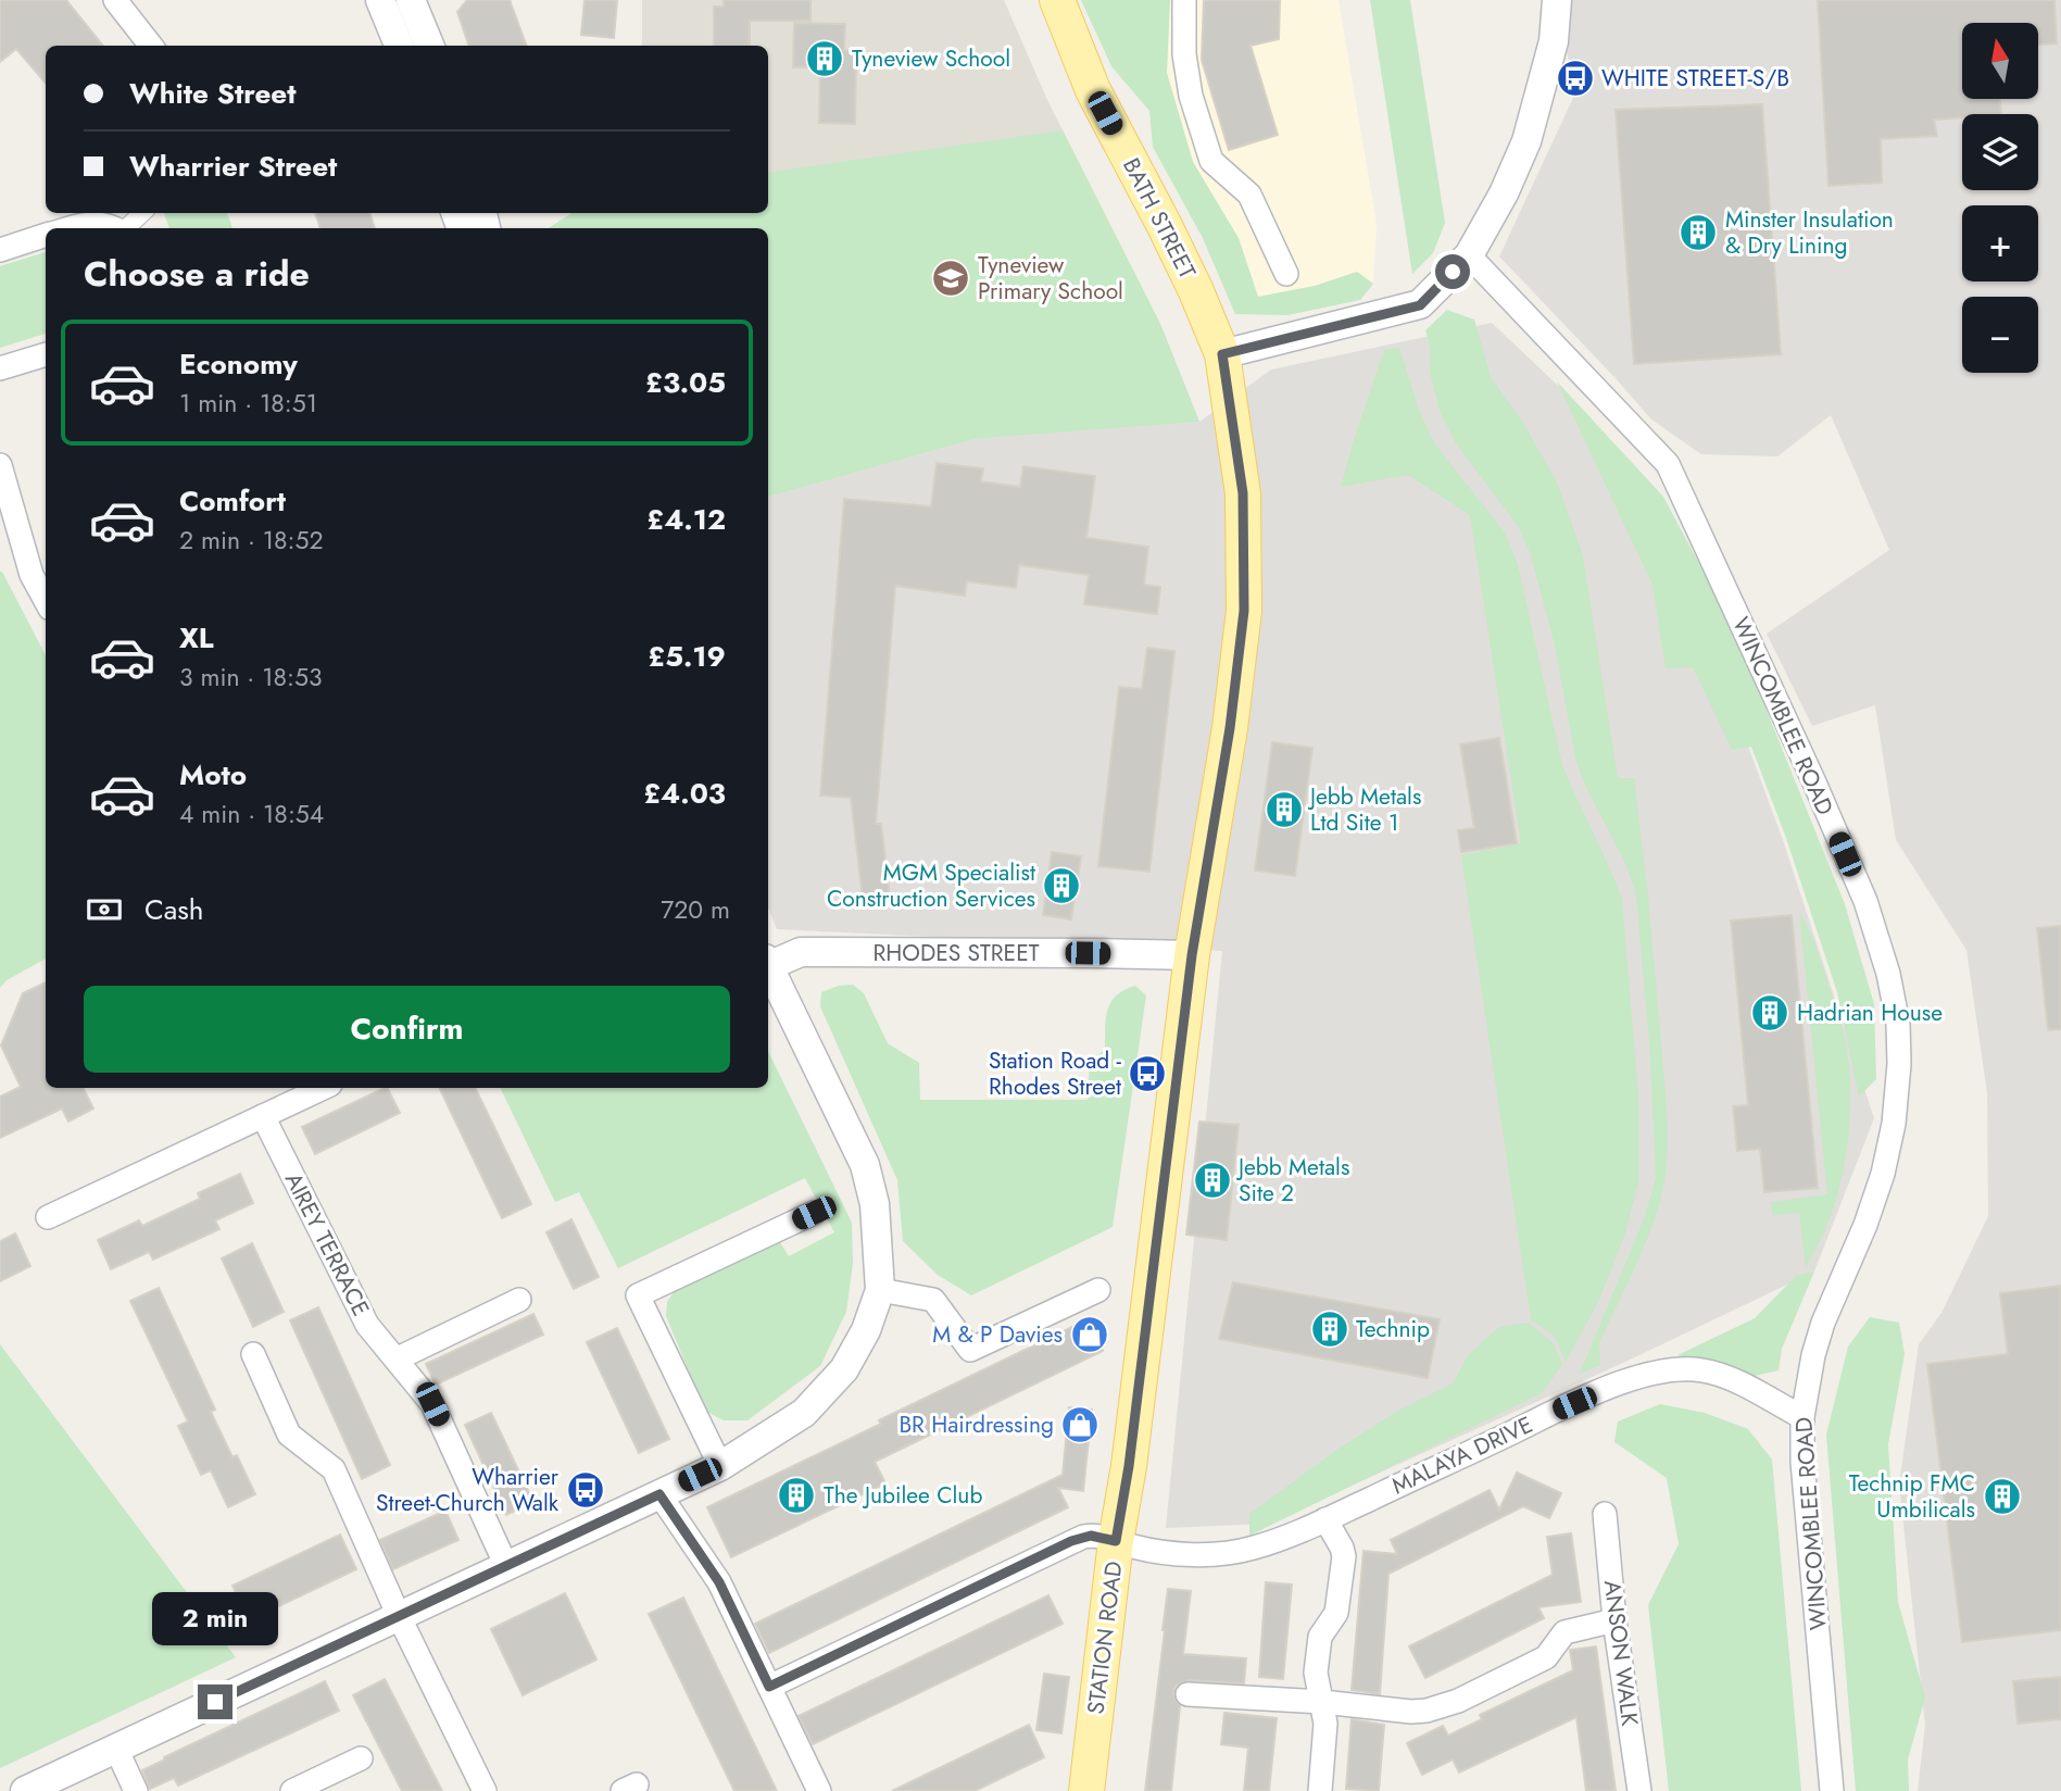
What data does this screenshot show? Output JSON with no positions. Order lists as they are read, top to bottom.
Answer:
{
  "streets": {
    "main road": ["BATH STREET", "STATION ROAD"],
    "street": [
      "WINCOMBLEE ROAD",
      "RHODES STREET",
      "AIREY TERRACE",
      "MALAYA DRIVE",
      "ANSON WALK"
    ]
  },
  "crossings": [
    ["BATH STREET", "STATION ROAD"],
    ["WINCOMBLEE ROAD", "MALAYA DRIVE"],
    ["RHODES STREET", "STATION ROAD"],
    ["MALAYA DRIVE", "STATION ROAD"]
  ],
  "places": {
    "building": [
      "Tyneview School",
      "Minster Insulation & Dry Lining",
      "Jebb Metals Ltd Site 1",
      "MGM Specialist Construction Services",
      "Hadrian House",
      "Jebb Metals Site 2",
      "Technip",
      "The Jubilee Club",
      "Technip FMC Umbilicals"
    ],
    "bus stop": ["WHITE STREET-S/B", "Station Road - Rhodes Street", "Wharrier Street-Church Walk"],
    "school or university": ["Tyneview Primary School"],
    "shop": ["M & P Davies", "BR Hairdressing"]
  },
  "north": "top",
  "page": {
    "map_buttons": ["+", "−"],
    "banner": ["White Street", "Wharrier Street"],
    "heading": "Choose a ride",
    "list": [
      {
        "name": "Economy",
        "note": "1 min · 18:51",
        "value": "£3.05"
      },
      {
        "name": "Comfort",
        "note": "2 min · 18:52",
        "value": "£4.12"
      },
      {
        "name": "XL",
        "note": "3 min · 18:53",
        "value": "£5.19"
      },
      {
        "name": "Moto",
        "note": "4 min · 18:54",
        "value": "£4.03"
      }
    ],
    "pay": ["Cash", "720 m"],
    "buttons": "Confirm",
    "bubble": "2 min"
  }
}
